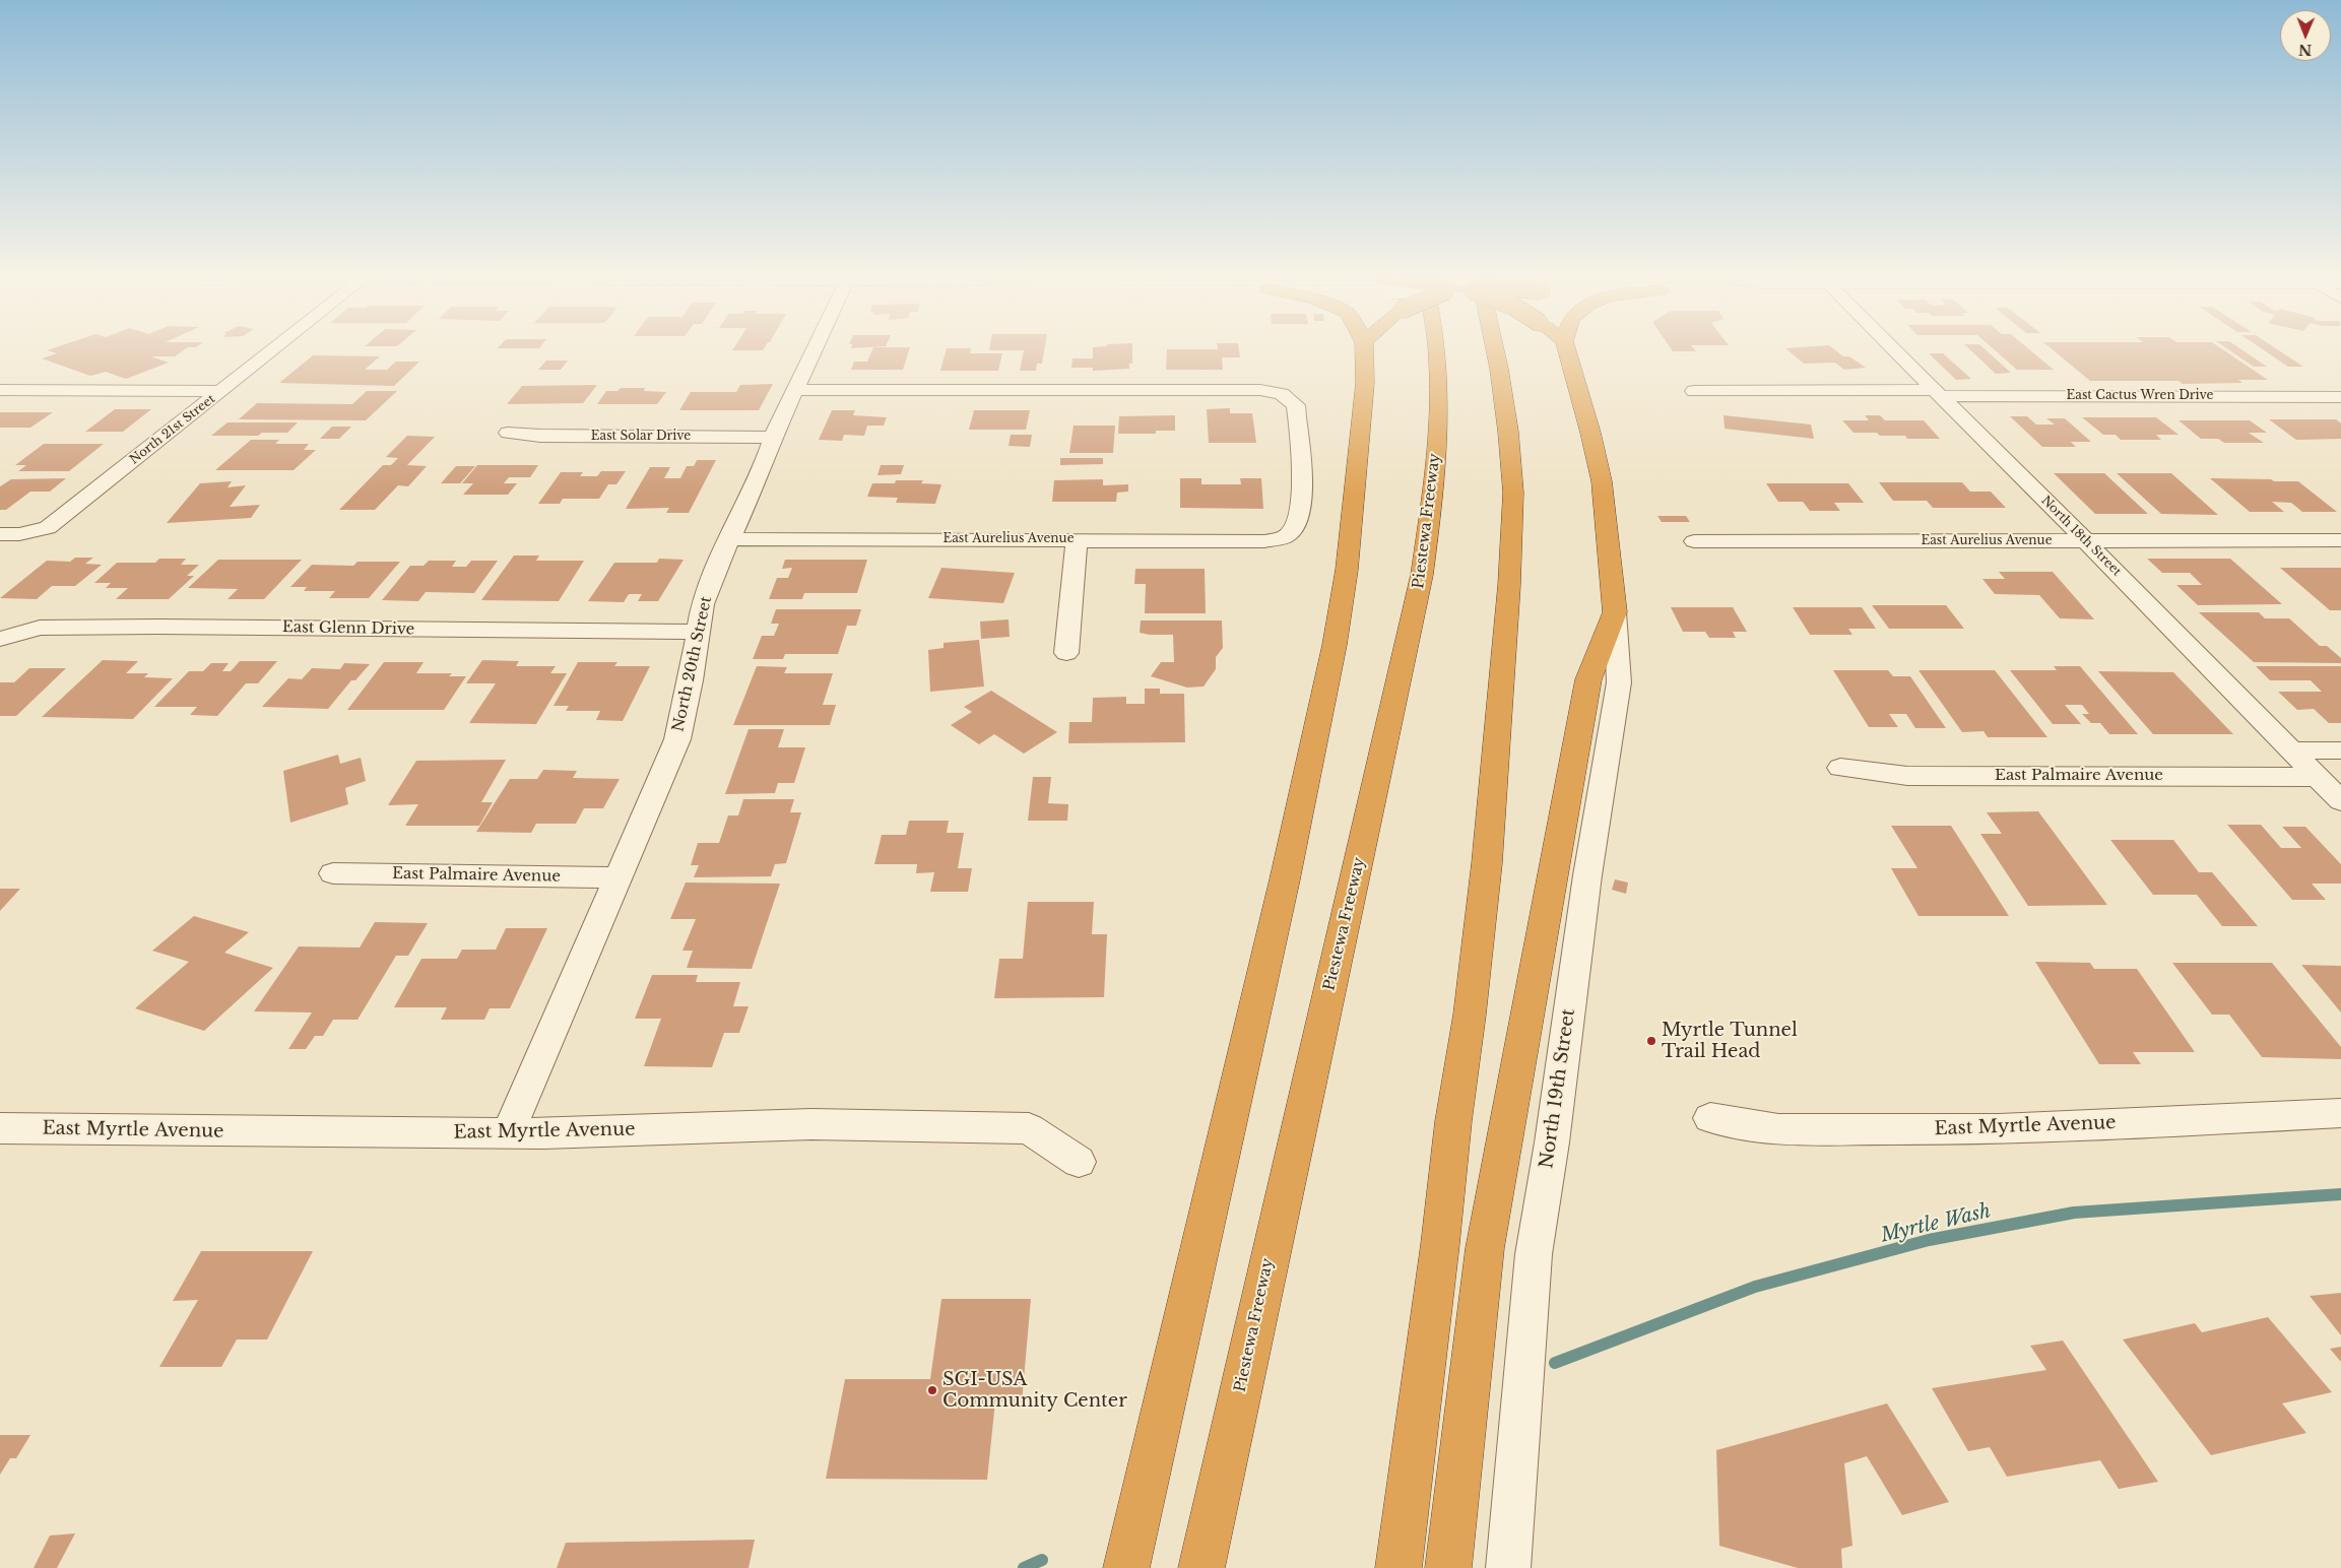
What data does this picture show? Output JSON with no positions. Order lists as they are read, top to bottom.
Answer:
{
  "streets": {
    "highway": ["Piestewa Freeway"],
    "street": [
      "East Cactus Wren Drive",
      "North 21st Street",
      "East Solar Drive",
      "North 18th Street",
      "East Aurelius Avenue",
      "East Glenn Drive",
      "North 20th Street",
      "East Palmaire Avenue",
      "North 19th Street",
      "East Myrtle Avenue"
    ]
  },
  "crossings": [
    ["East Cactus Wren Drive", "North 18th Street"],
    ["East Solar Drive", "North 20th Street"],
    ["North 18th Street", "East Aurelius Avenue"],
    ["North 18th Street", "East Palmaire Avenue"],
    ["East Aurelius Avenue", "North 20th Street"],
    ["East Glenn Drive", "North 20th Street"],
    ["North 20th Street", "East Palmaire Avenue"],
    ["North 20th Street", "East Myrtle Avenue"]
  ],
  "water": ["Myrtle Wash"],
  "places": ["Myrtle Tunnel Trail Head", "SGI-USA Community Center"],
  "north": "bottom"
}
